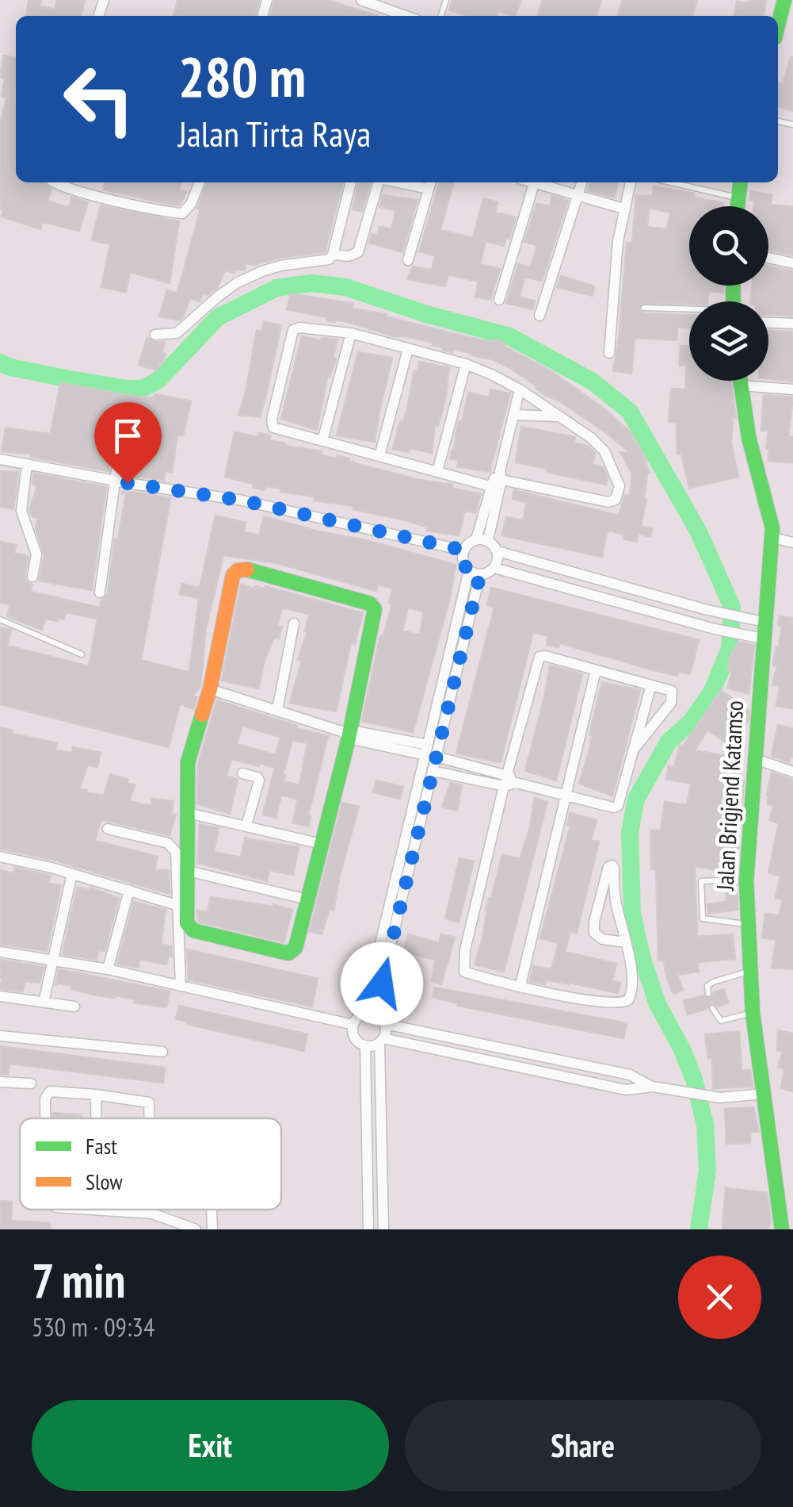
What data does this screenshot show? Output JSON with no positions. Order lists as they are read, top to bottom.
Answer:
{
  "streets": {
    "street": ["Jalan Brigjend Katamso"]
  },
  "legend": ["Fast", "Slow"],
  "page": {
    "turn": ["280 m", "Jalan Tirta Raya"],
    "heading": ["7 min", "530 m · 09:34"],
    "buttons": ["Exit", "Share"]
  }
}
